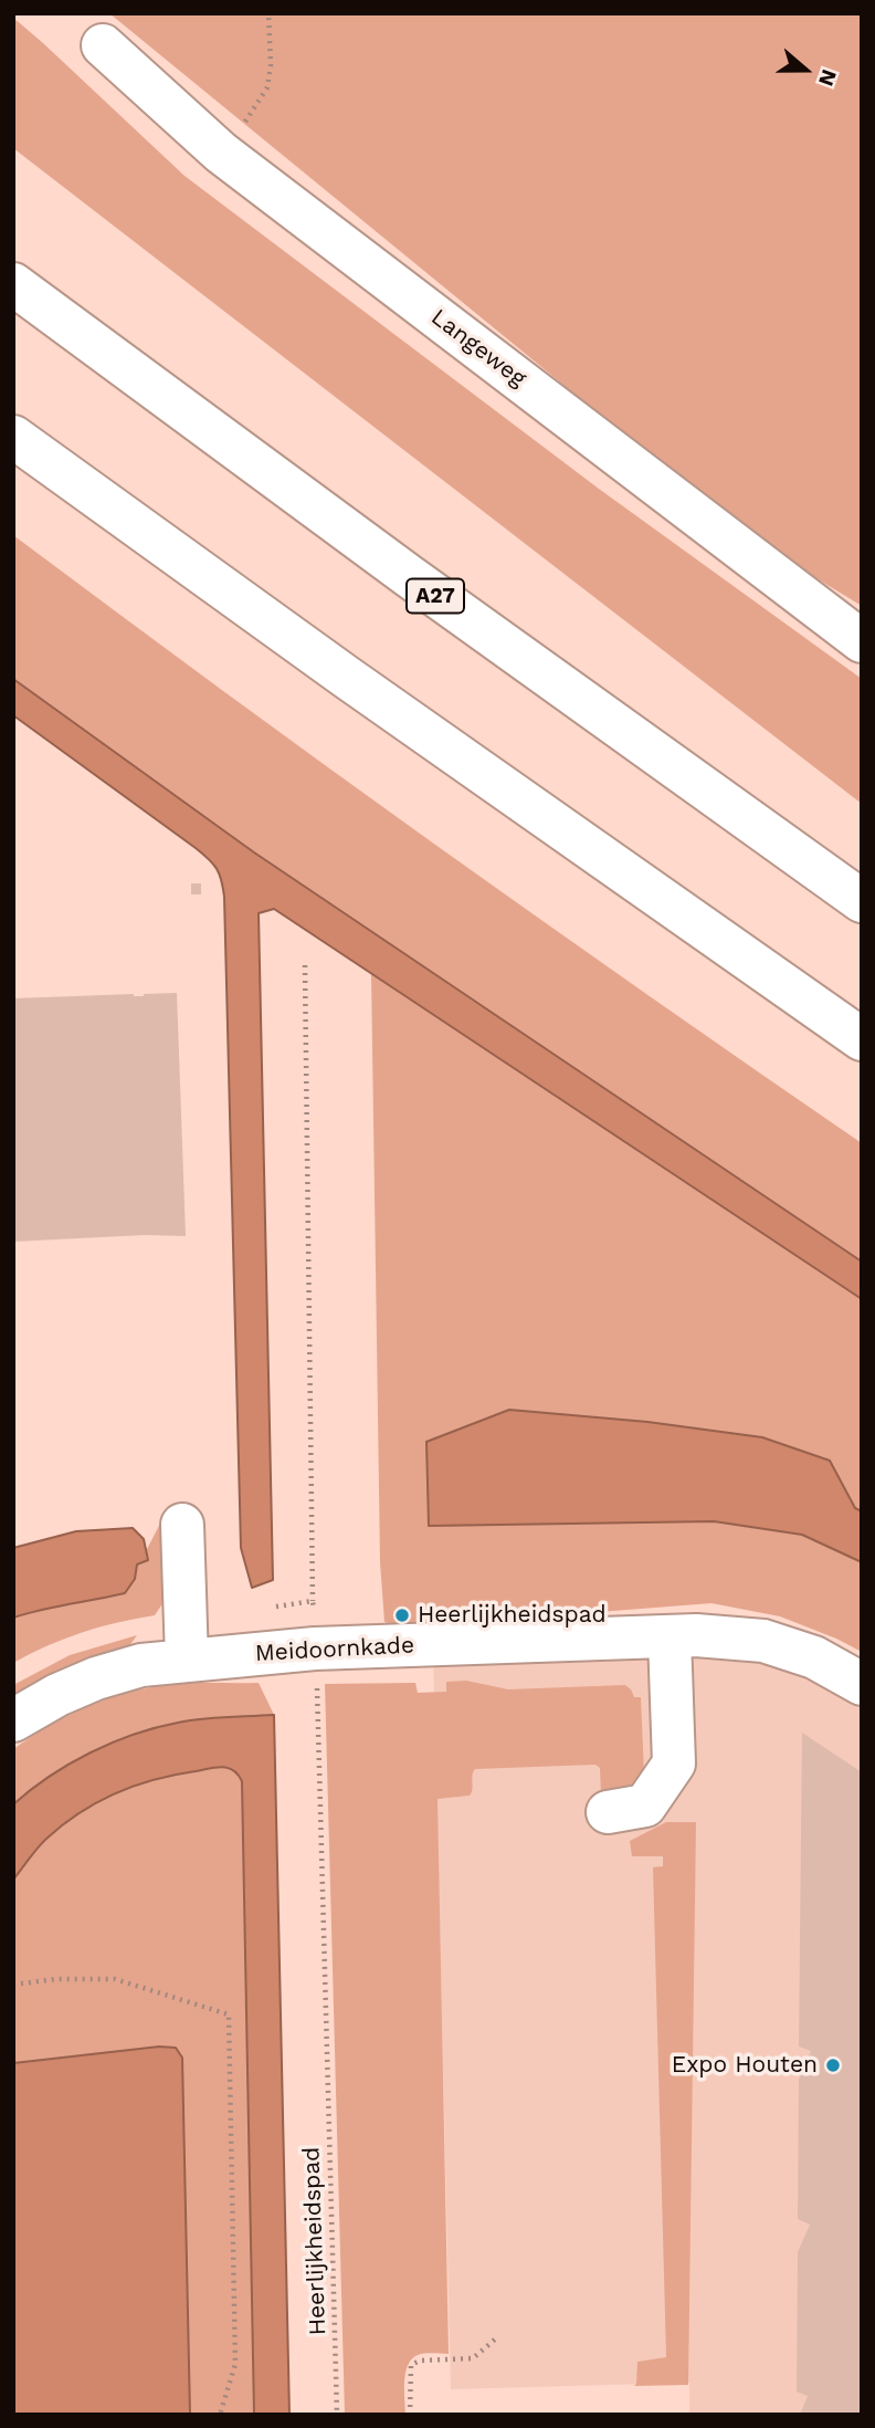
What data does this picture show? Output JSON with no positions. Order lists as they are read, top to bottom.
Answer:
{
  "streets": {
    "main road": ["Langeweg", "A27", "Meidoornkade"],
    "path": ["Heerlijkheidspad"]
  },
  "crossings": [
    ["Meidoornkade", "Heerlijkheidspad"]
  ],
  "places": ["Heerlijkheidspad", "Expo Houten"],
  "north": "right"
}
